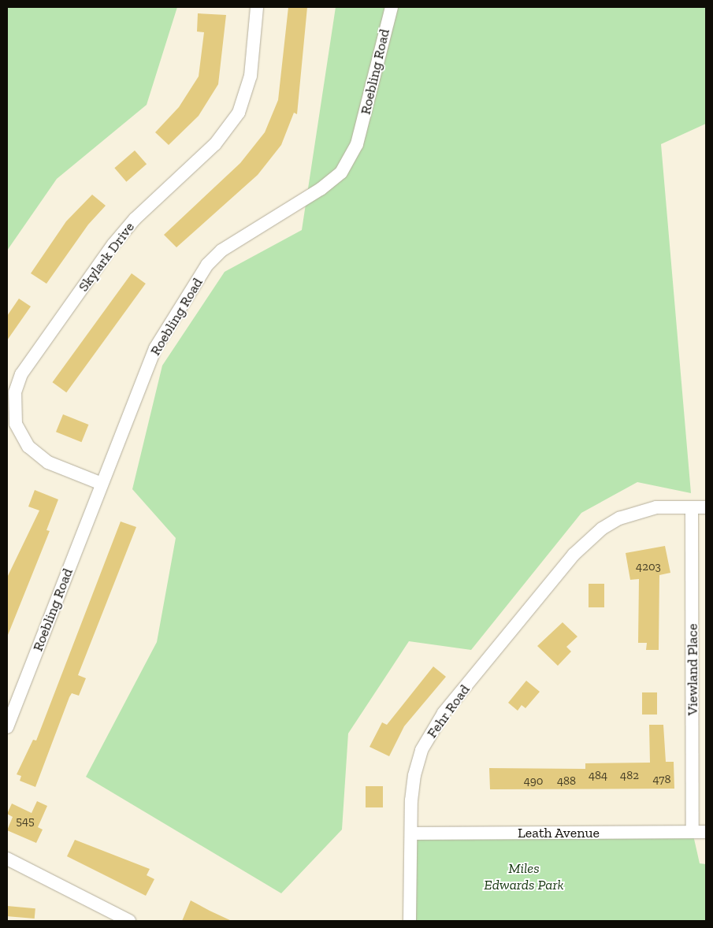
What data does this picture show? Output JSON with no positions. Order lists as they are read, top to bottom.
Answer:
{
  "streets": {
    "street": [
      "Roebling Road",
      "Skylark Drive",
      "Viewland Place",
      "Fehr Road",
      "Leath Avenue"
    ]
  },
  "crossings": [
    ["Roebling Road", "Skylark Drive"],
    ["Viewland Place", "Fehr Road"],
    ["Viewland Place", "Leath Avenue"],
    ["Fehr Road", "Leath Avenue"]
  ],
  "parks": ["Miles Edwards Park"],
  "house_numbers": [
    "4203",
    "484",
    "482",
    "478",
    "490",
    "488",
    "545"
  ]
}
